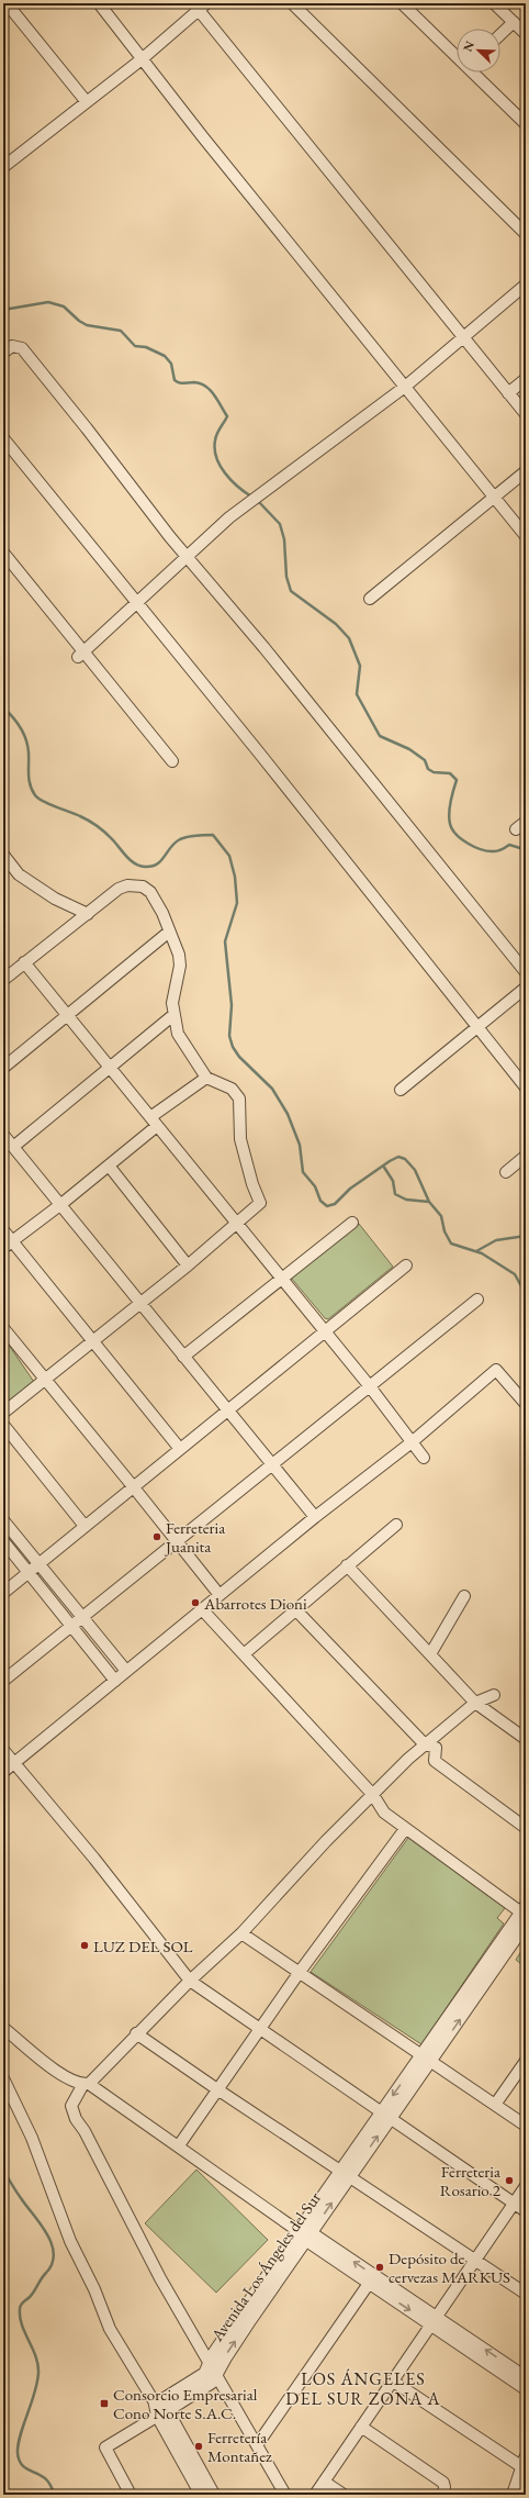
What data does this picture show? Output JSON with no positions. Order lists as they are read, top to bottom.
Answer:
{
  "streets": {
    "street": ["Avenida Los Ángeles del Sur"]
  },
  "districts": ["LOS ÁNGELES DEL SUR ZONA A"],
  "places": {
    "other": [
      "Ferreteria Juanita",
      "Abarrotes Dioni",
      "LUZ DEL SOL",
      "Ferreteria Rosario 2",
      "Depósito de cervezas MARKUS",
      "Ferretería Montañez"
    ],
    "transit": ["Consorcio Empresarial Cono Norte S.A.C."]
  },
  "north": "top left"
}
